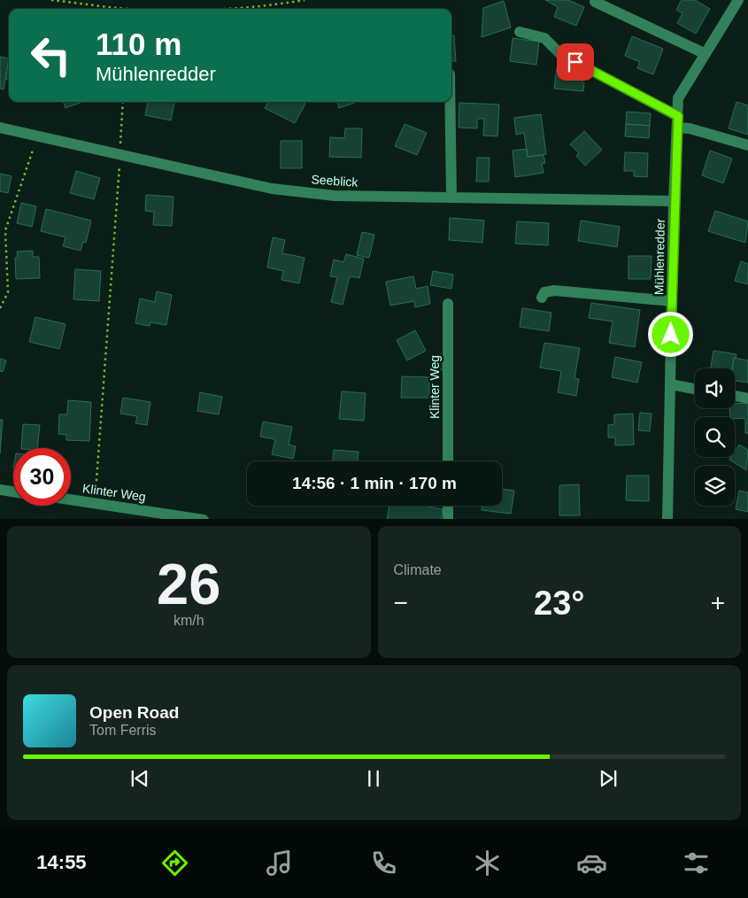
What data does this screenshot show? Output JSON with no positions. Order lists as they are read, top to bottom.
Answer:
{
  "streets": {
    "street": ["Seeblick", "Mühlenredder", "Klinter Weg"]
  },
  "crossings": [
    ["Seeblick", "Mühlenredder"]
  ],
  "page": {
    "turn": ["110 m", "Mühlenredder"],
    "limit": "30",
    "trip": "14:56 · 1 min · 170 m",
    "tile": [
      ["26", "km/h"],
      "Climate"
    ],
    "heat": ["−", "23°", "+"],
    "song": ["Open Road", "Tom Ferris"],
    "tabs": "14:55"
  }
}
